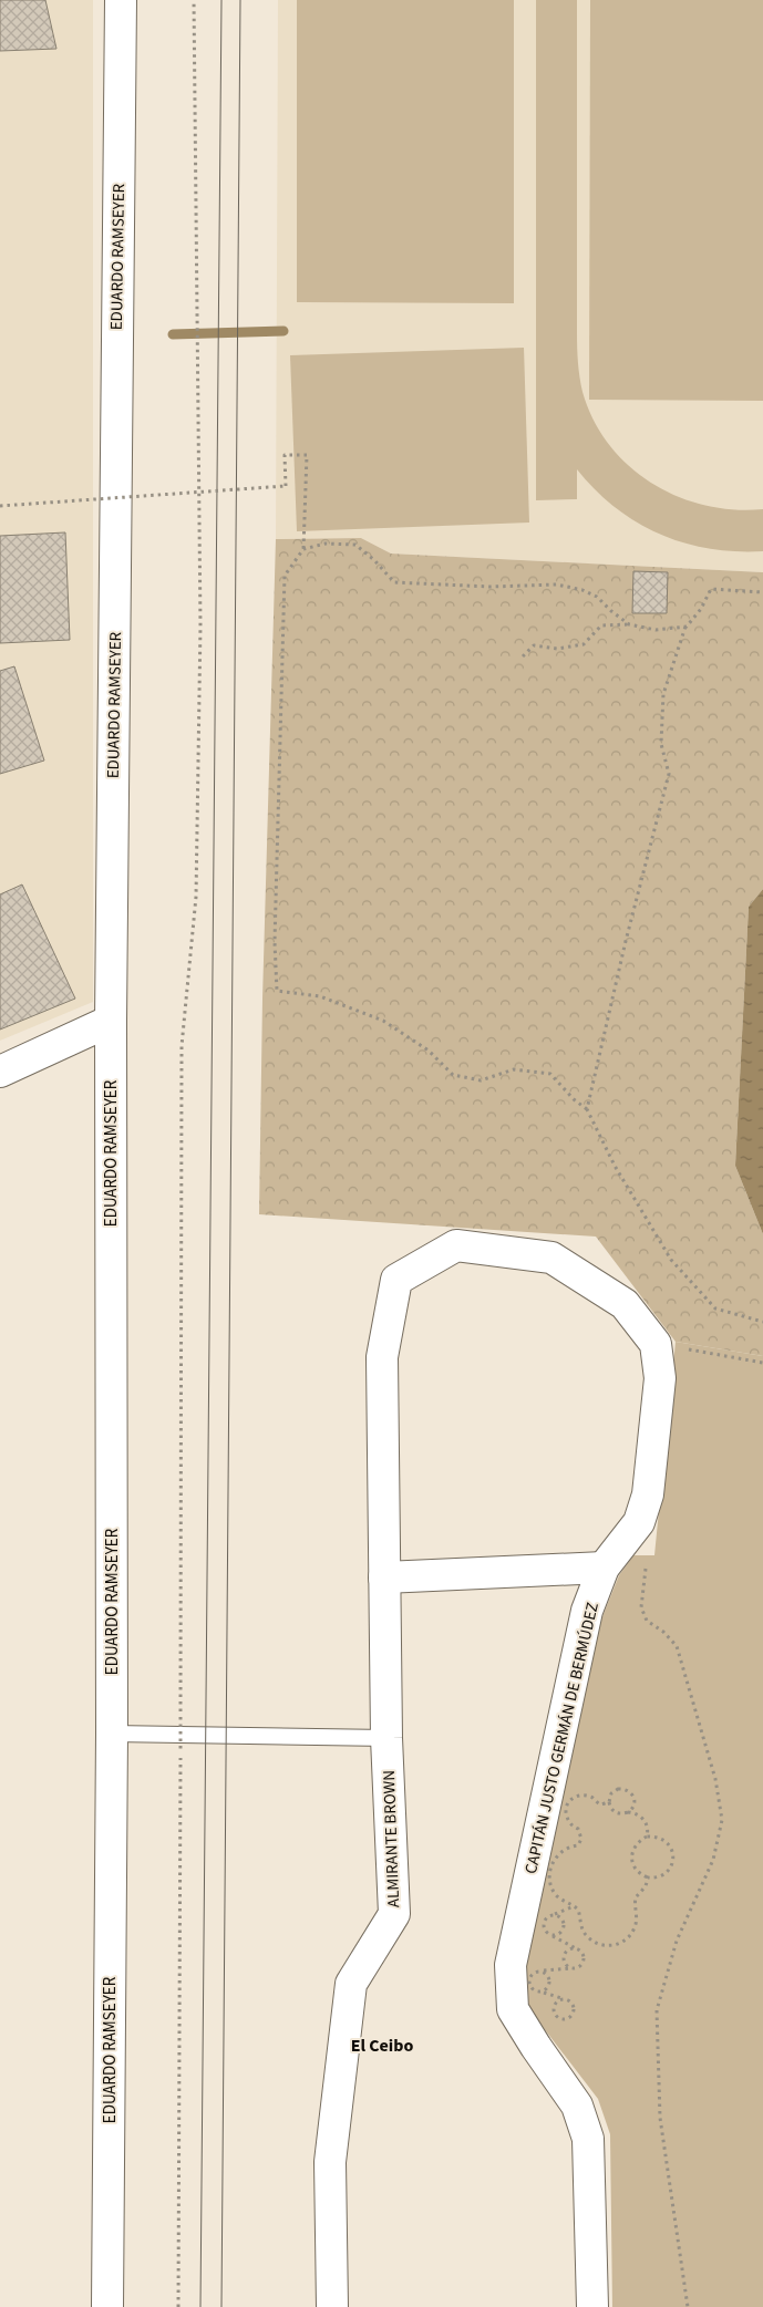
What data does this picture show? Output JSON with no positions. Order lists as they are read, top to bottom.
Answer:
{
  "streets": {
    "street": ["EDUARDO RAMSEYER", "CAPITÁN JUSTO GERMÁN DE BERMÚDEZ", "ALMIRANTE BROWN"]
  },
  "crossings": [
    ["CAPITÁN JUSTO GERMÁN DE BERMÚDEZ", "ALMIRANTE BROWN"]
  ],
  "districts": ["El Ceibo"]
}
